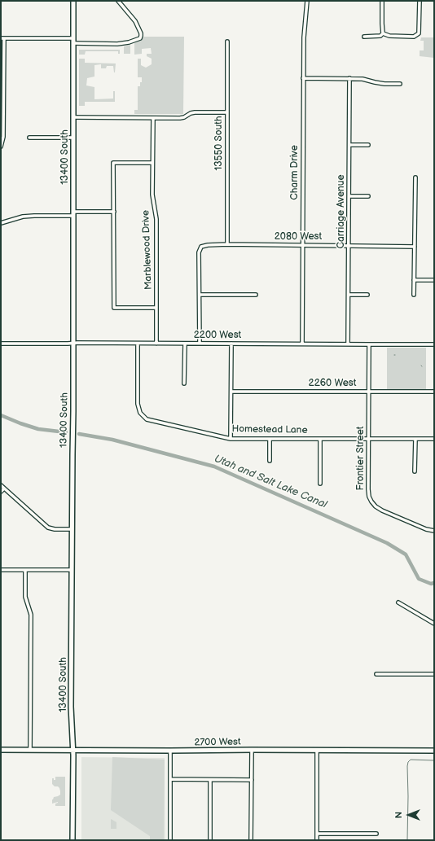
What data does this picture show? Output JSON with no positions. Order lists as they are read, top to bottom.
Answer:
{
  "streets": {
    "street": [
      "13550 South",
      "13400 South",
      "Charm Drive",
      "Carriage Avenue",
      "2080 West",
      "Marblewood Drive",
      "2200 West",
      "2260 West",
      "Homestead Lane",
      "Frontier Street",
      "2700 West"
    ]
  },
  "crossings": [
    ["13550 South", "2080 West"],
    ["13400 South", "2200 West"],
    ["13400 South", "2700 West"],
    ["Charm Drive", "2080 West"],
    ["Charm Drive", "2200 West"],
    ["Carriage Avenue", "2080 West"],
    ["Carriage Avenue", "2200 West"],
    ["Marblewood Drive", "2200 West"],
    ["2200 West", "Homestead Lane"],
    ["2200 West", "Frontier Street"],
    ["2260 West", "Frontier Street"],
    ["Homestead Lane", "Frontier Street"]
  ],
  "water": ["Utah and Salt Lake Canal"],
  "north": "left"
}
